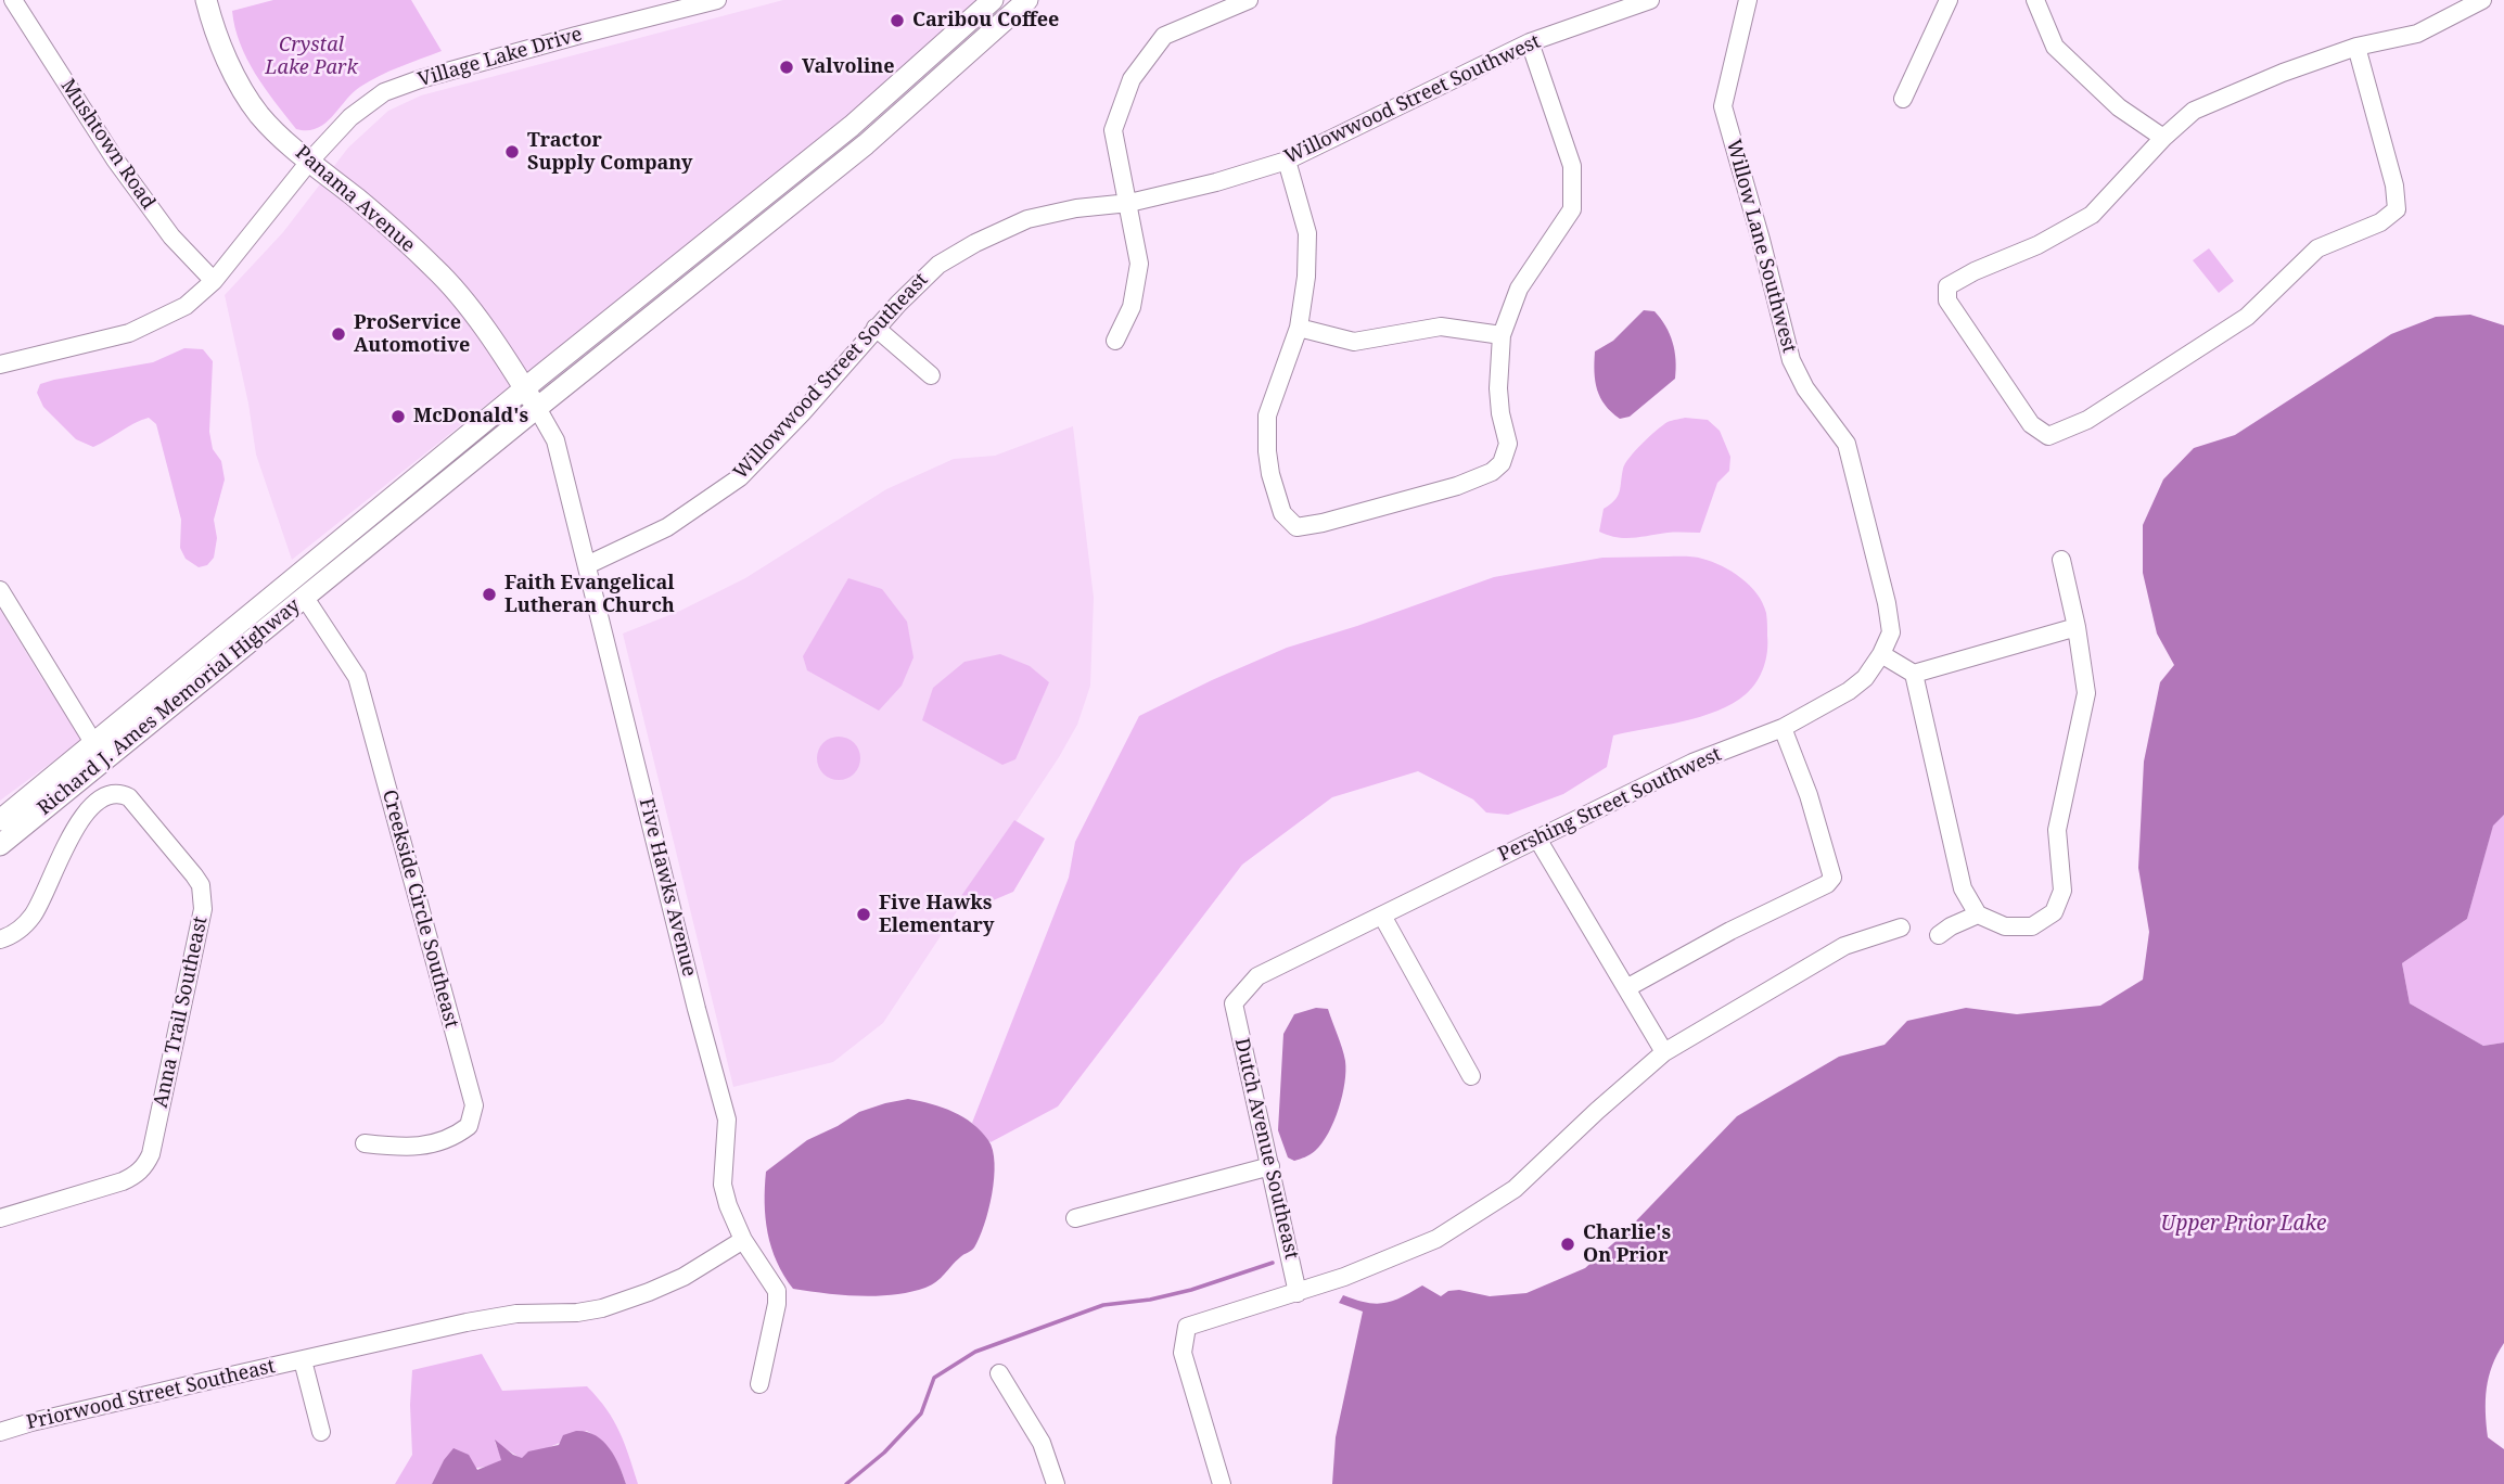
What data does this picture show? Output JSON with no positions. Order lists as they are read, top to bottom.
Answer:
{
  "streets": {
    "main road": ["Panama Avenue", "Richard J. Ames Memorial Highway", "Five Hawks Avenue"],
    "street": [
      "Village Lake Drive",
      "Willowwood Street Southwest",
      "Mushtown Road",
      "Willow Lane Southwest",
      "Willowwood Street Southeast",
      "Pershing Street Southwest",
      "Creekside Circle Southeast",
      "Anna Trail Southeast",
      "Dutch Avenue Southeast",
      "Priorwood Street Southeast"
    ]
  },
  "crossings": [
    ["Village Lake Drive", "Mushtown Road"],
    ["Village Lake Drive", "Panama Avenue"],
    ["Willowwood Street Southwest", "Willowwood Street Southeast"],
    ["Panama Avenue", "Richard J. Ames Memorial Highway"],
    ["Panama Avenue", "Five Hawks Avenue"],
    ["Willow Lane Southwest", "Pershing Street Southwest"],
    ["Willowwood Street Southeast", "Five Hawks Avenue"],
    ["Richard J. Ames Memorial Highway", "Five Hawks Avenue"],
    ["Richard J. Ames Memorial Highway", "Creekside Circle Southeast"],
    ["Pershing Street Southwest", "Dutch Avenue Southeast"],
    ["Five Hawks Avenue", "Priorwood Street Southeast"]
  ],
  "water": ["Upper Prior Lake"],
  "parks": ["Crystal Lake Park"],
  "places": [
    "Caribou Coffee",
    "Valvoline",
    "Tractor Supply Company",
    "ProService Automotive",
    "McDonald's",
    "Faith Evangelical Lutheran Church",
    "Five Hawks Elementary",
    "Charlie's On Prior"
  ]
}
